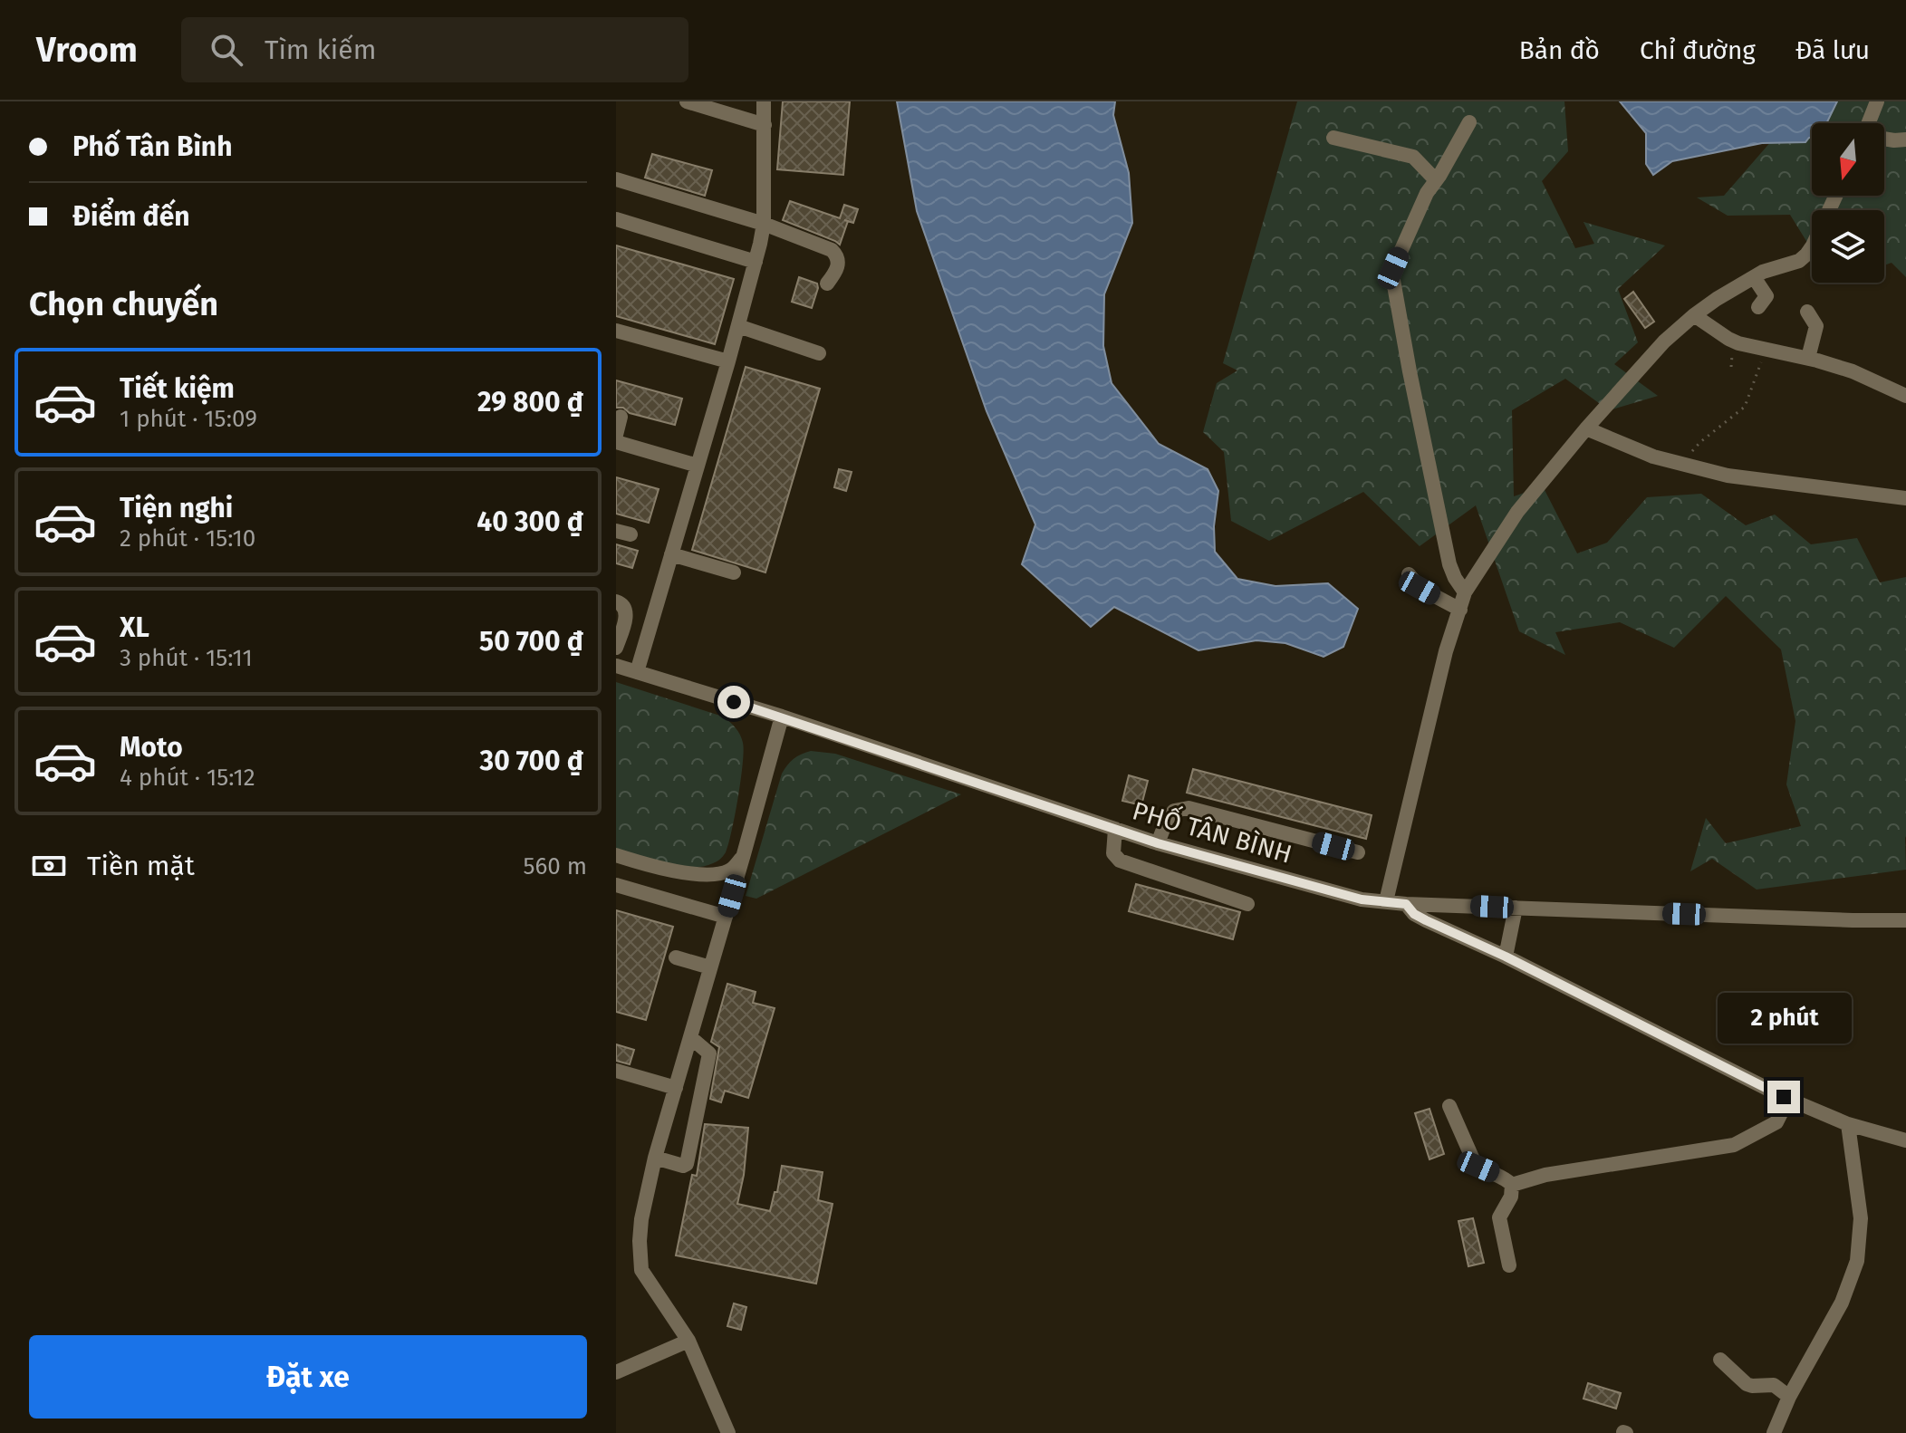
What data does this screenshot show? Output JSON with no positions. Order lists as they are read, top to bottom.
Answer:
{
  "streets": {
    "street": ["PHỐ TÂN BÌNH"]
  },
  "north": "bottom",
  "page": {
    "header": "Vroom",
    "search": "Tìm kiếm",
    "nav": ["Bản đồ", "Chỉ đường", "Đã lưu"],
    "banner": ["Phố Tân Bình", "Điểm đến"],
    "heading": "Chọn chuyến",
    "list": [
      {
        "name": "Tiết kiệm",
        "note": "1 phút · 15:09",
        "value": "29 800 ₫"
      },
      {
        "name": "Tiện nghi",
        "note": "2 phút · 15:10",
        "value": "40 300 ₫"
      },
      {
        "name": "XL",
        "note": "3 phút · 15:11",
        "value": "50 700 ₫"
      },
      {
        "name": "Moto",
        "note": "4 phút · 15:12",
        "value": "30 700 ₫"
      }
    ],
    "pay": ["Tiền mặt", "560 m"],
    "bubble": "2 phút",
    "buttons": "Đặt xe"
  }
}
